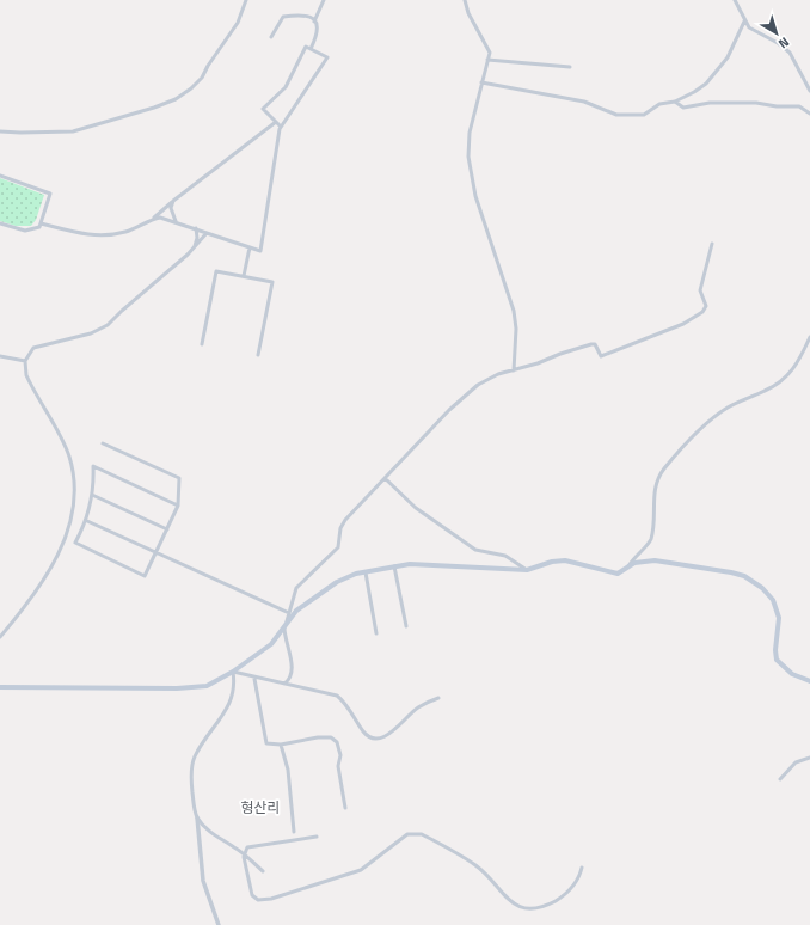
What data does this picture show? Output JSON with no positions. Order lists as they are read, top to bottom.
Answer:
{
  "districts": ["형산리"],
  "north": "bottom right"
}
